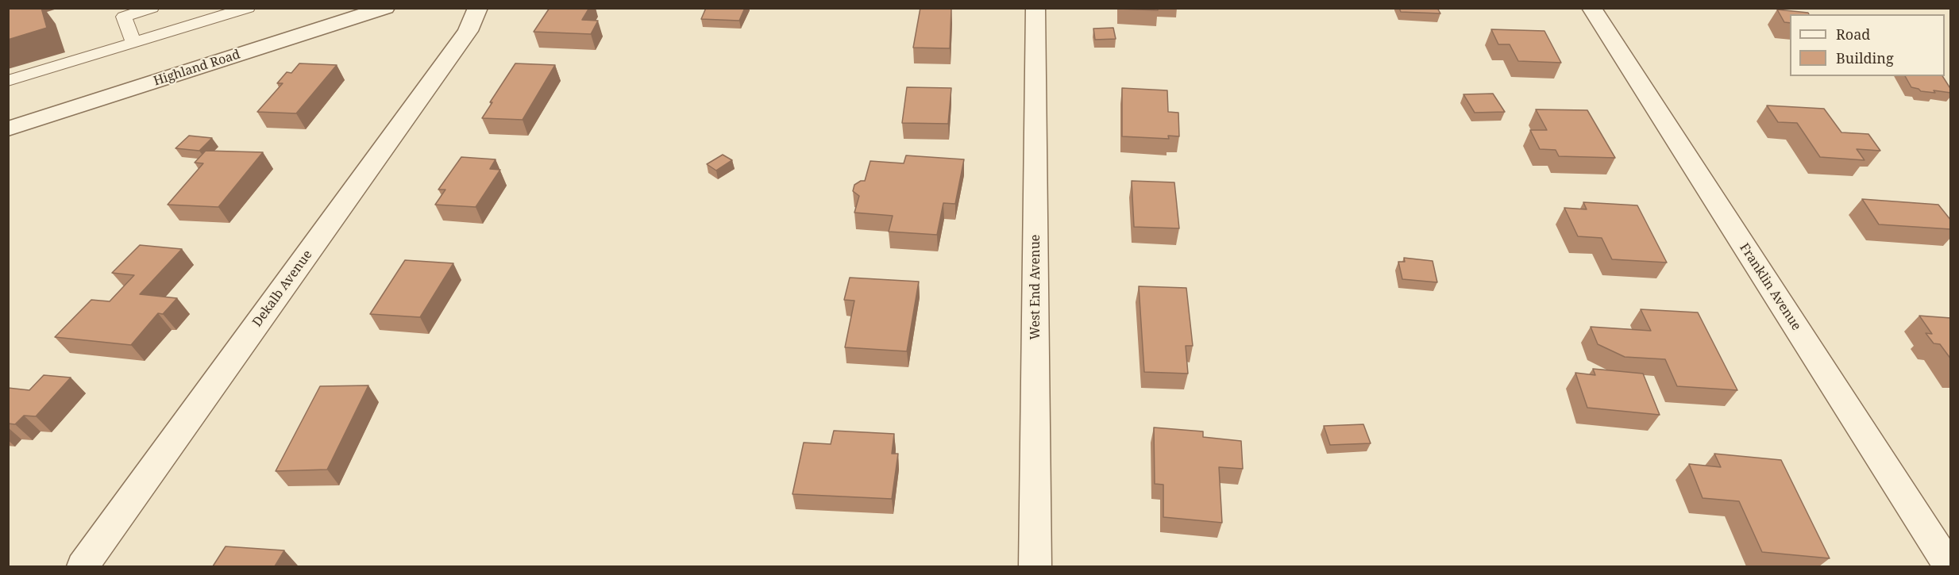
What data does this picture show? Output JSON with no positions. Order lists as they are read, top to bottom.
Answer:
{
  "streets": {
    "street": [
      "Highland Road",
      "West End Avenue",
      "Franklin Avenue",
      "Dekalb Avenue"
    ]
  },
  "legend": ["Road", "Building"]
}
